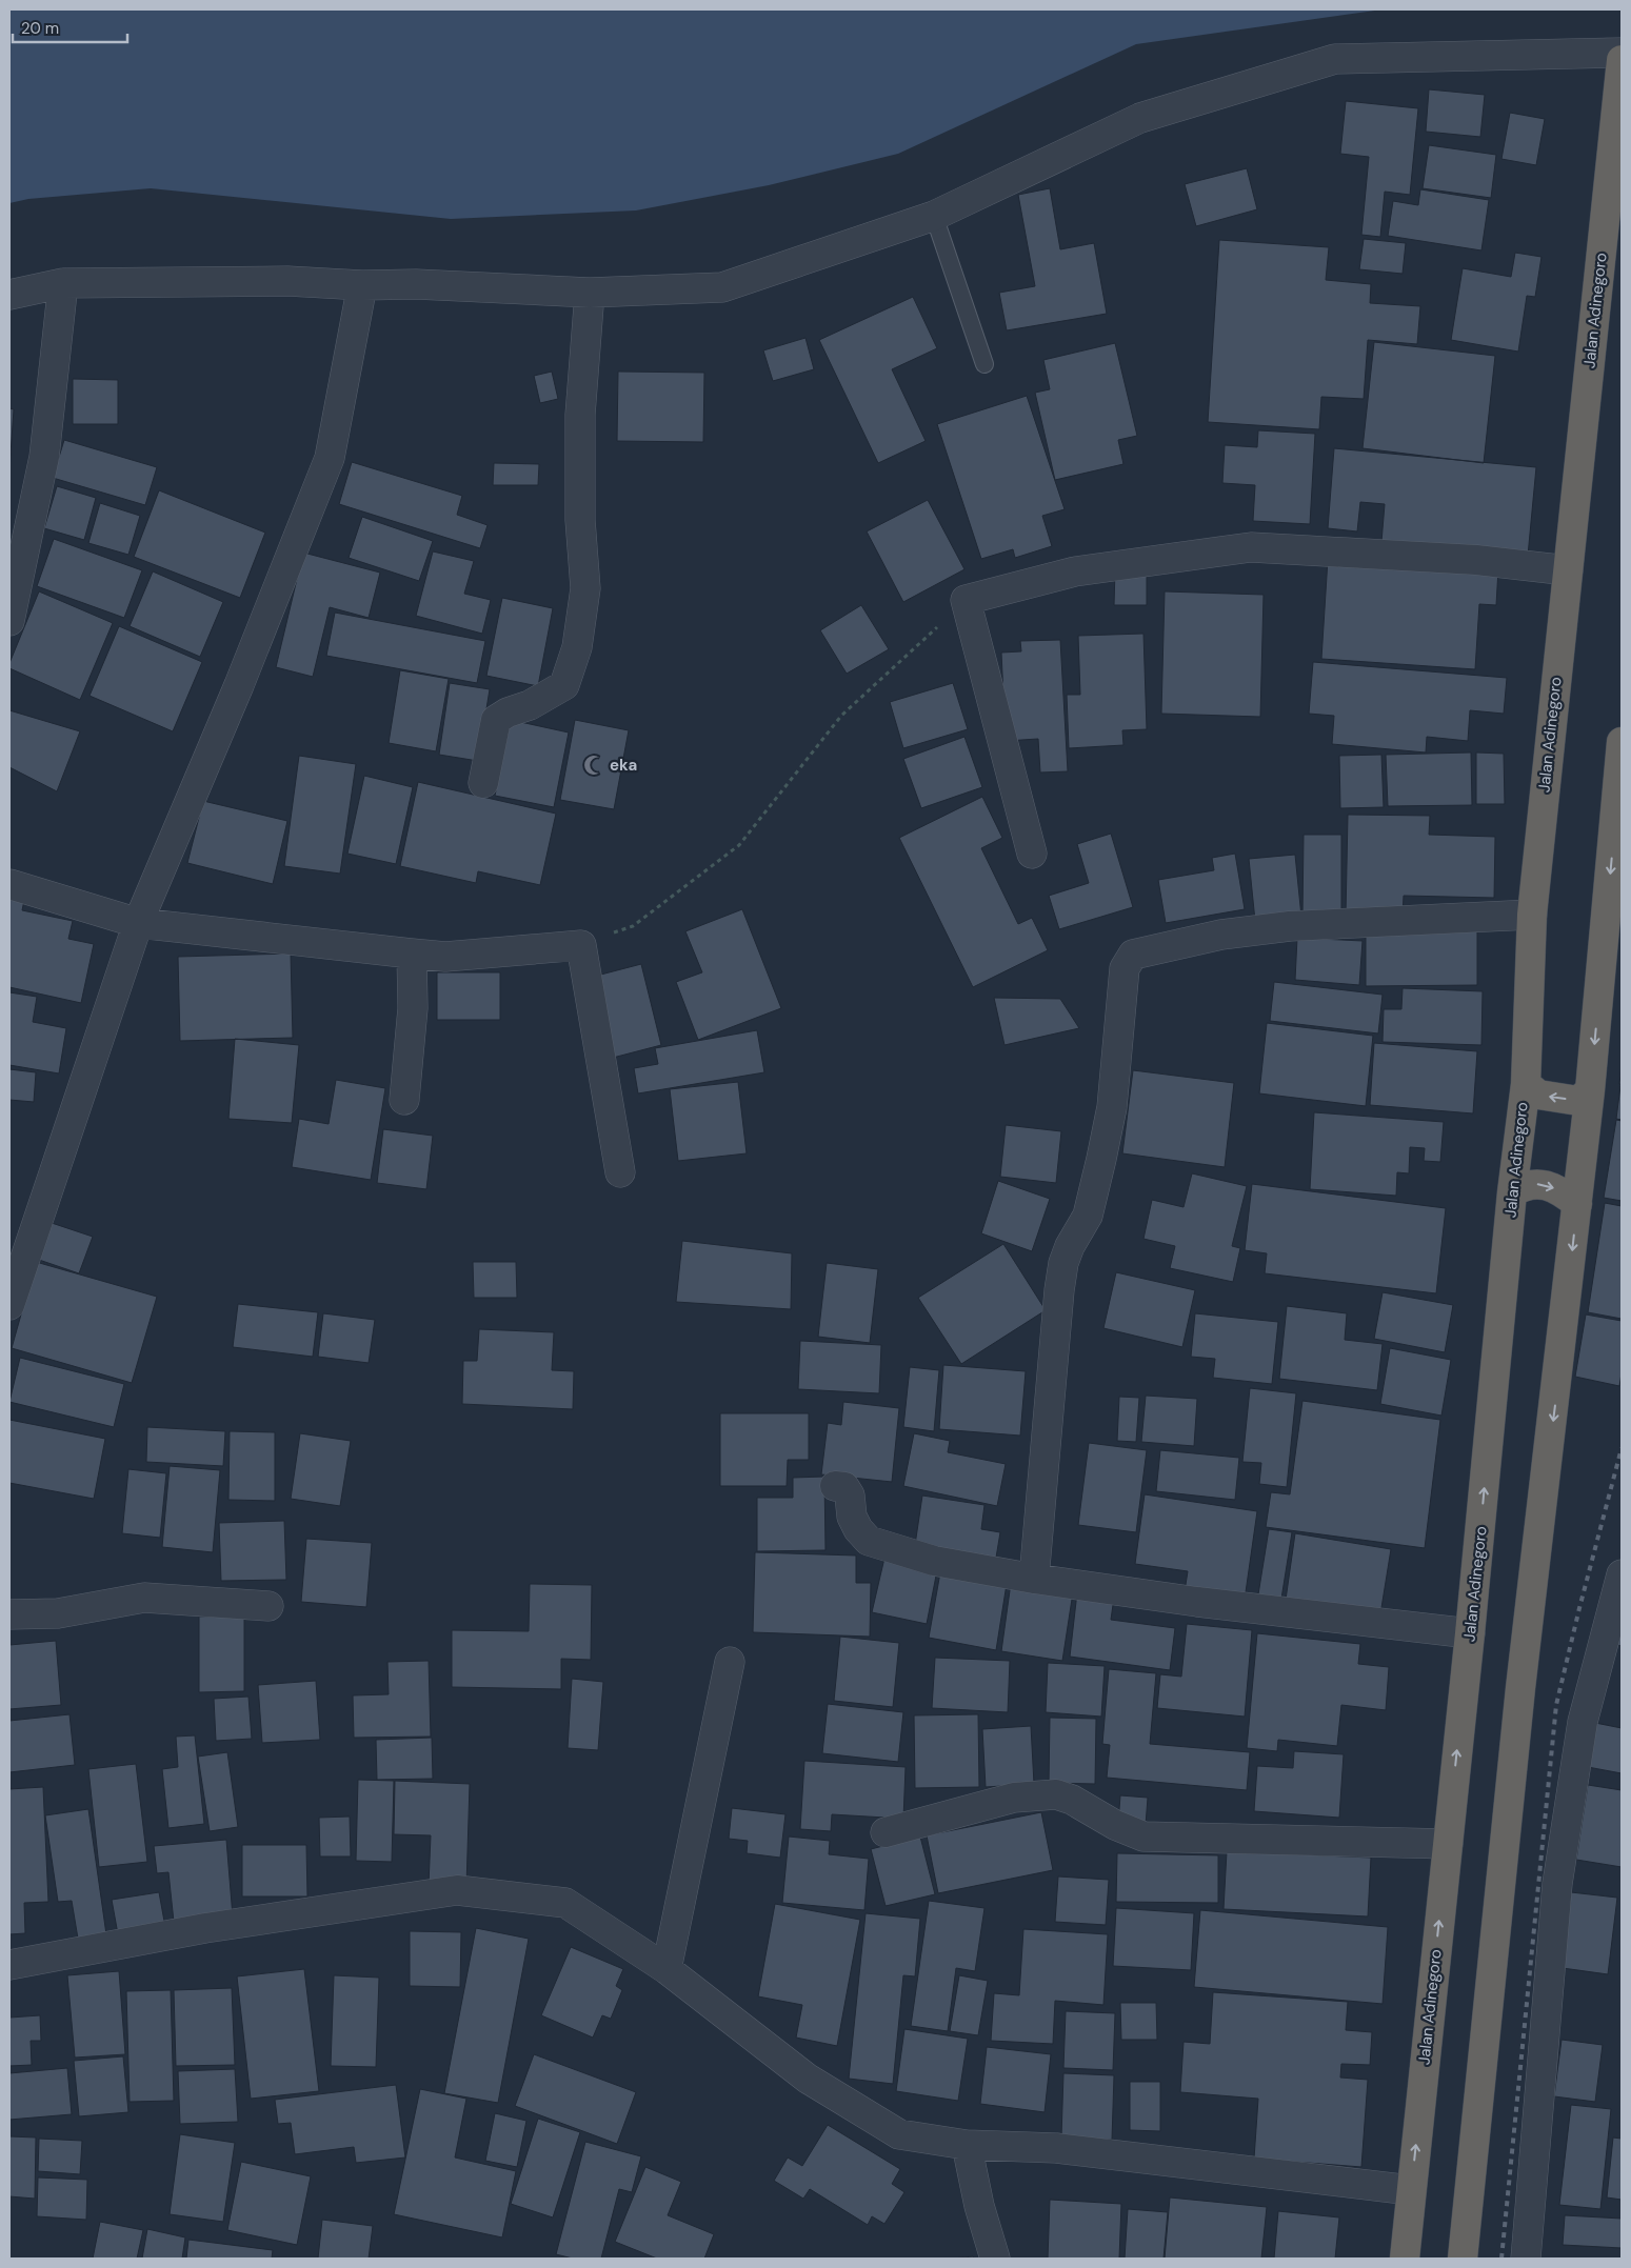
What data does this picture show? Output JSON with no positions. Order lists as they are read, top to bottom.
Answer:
{
  "streets": {
    "highway": ["Jalan Adinegoro"]
  },
  "places": {
    "mosque": ["eka"]
  },
  "scale_bar": "20 m"
}
